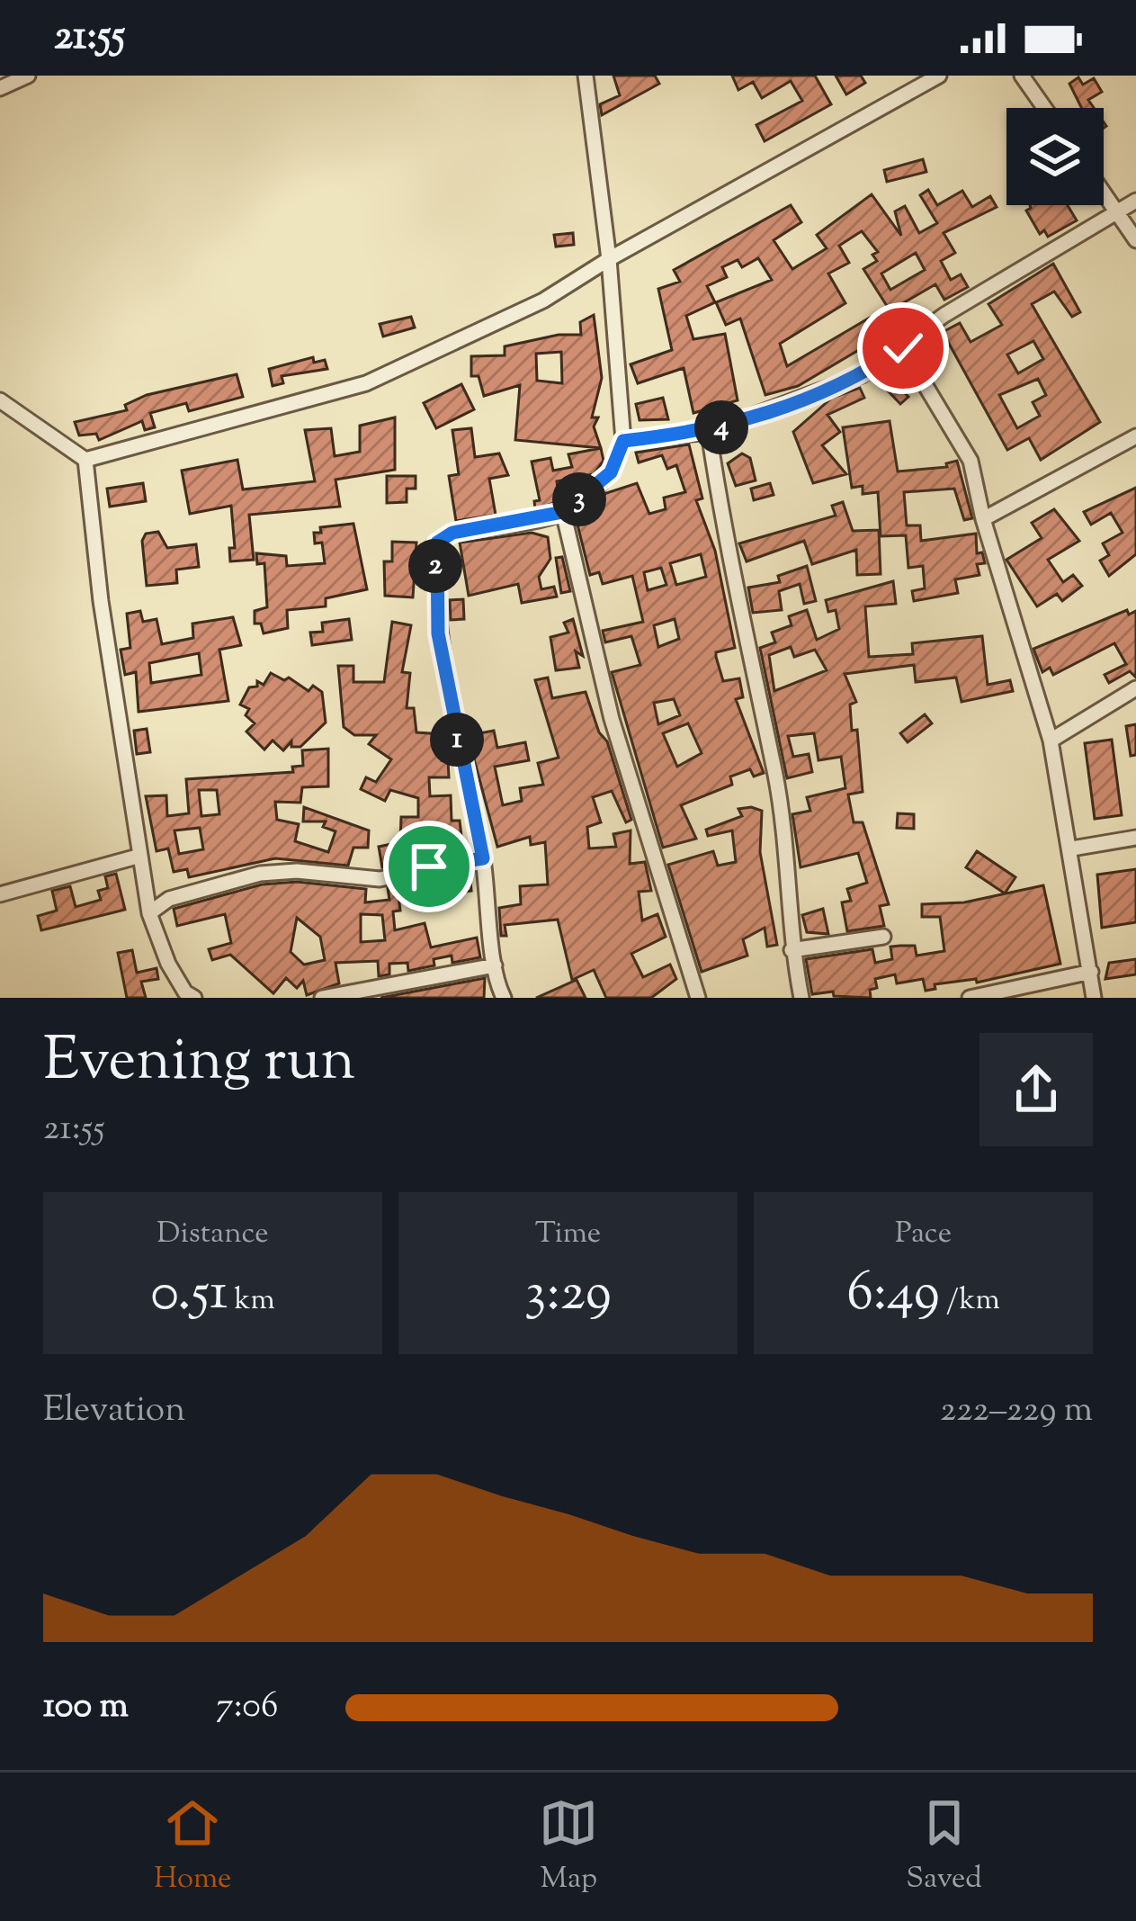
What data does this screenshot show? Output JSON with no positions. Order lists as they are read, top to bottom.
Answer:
{
  "page": {
    "status": "21:55",
    "pins": [
      "4",
      "3",
      "2",
      "1"
    ],
    "heading": ["Evening run", "21:55"],
    "stats": [
      ["Distance", "0.51 km"],
      ["Time", "3:29"],
      ["Pace", "6:49 /km"]
    ],
    "chart": ["Elevation", "222–229 m"],
    "list": [
      {
        "name": "100 m",
        "note": "7:06"
      }
    ],
    "tabs": ["Home", "Map", "Saved"]
  }
}
